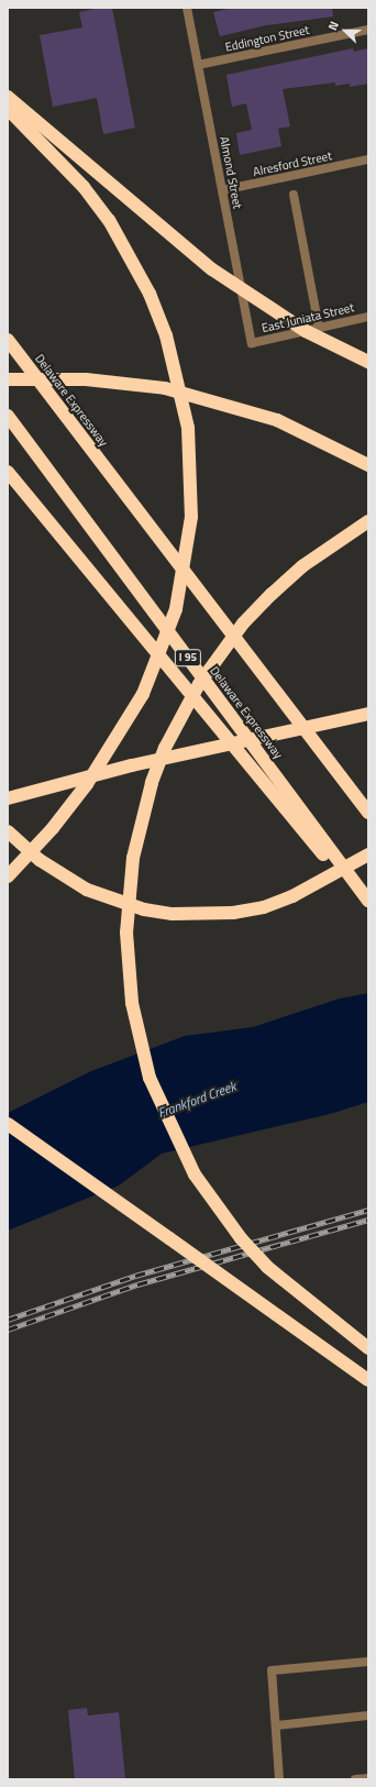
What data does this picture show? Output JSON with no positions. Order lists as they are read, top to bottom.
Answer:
{
  "streets": {
    "highway": ["Delaware Expressway", "I 95"],
    "street": [
      "Eddington Street",
      "Alresford Street",
      "Almond Street",
      "East Juniata Street"
    ]
  },
  "crossings": [
    ["Eddington Street", "Almond Street"],
    ["Alresford Street", "Almond Street"],
    ["Almond Street", "East Juniata Street"]
  ],
  "water": ["Frankford Creek"],
  "north": "top left"
}
